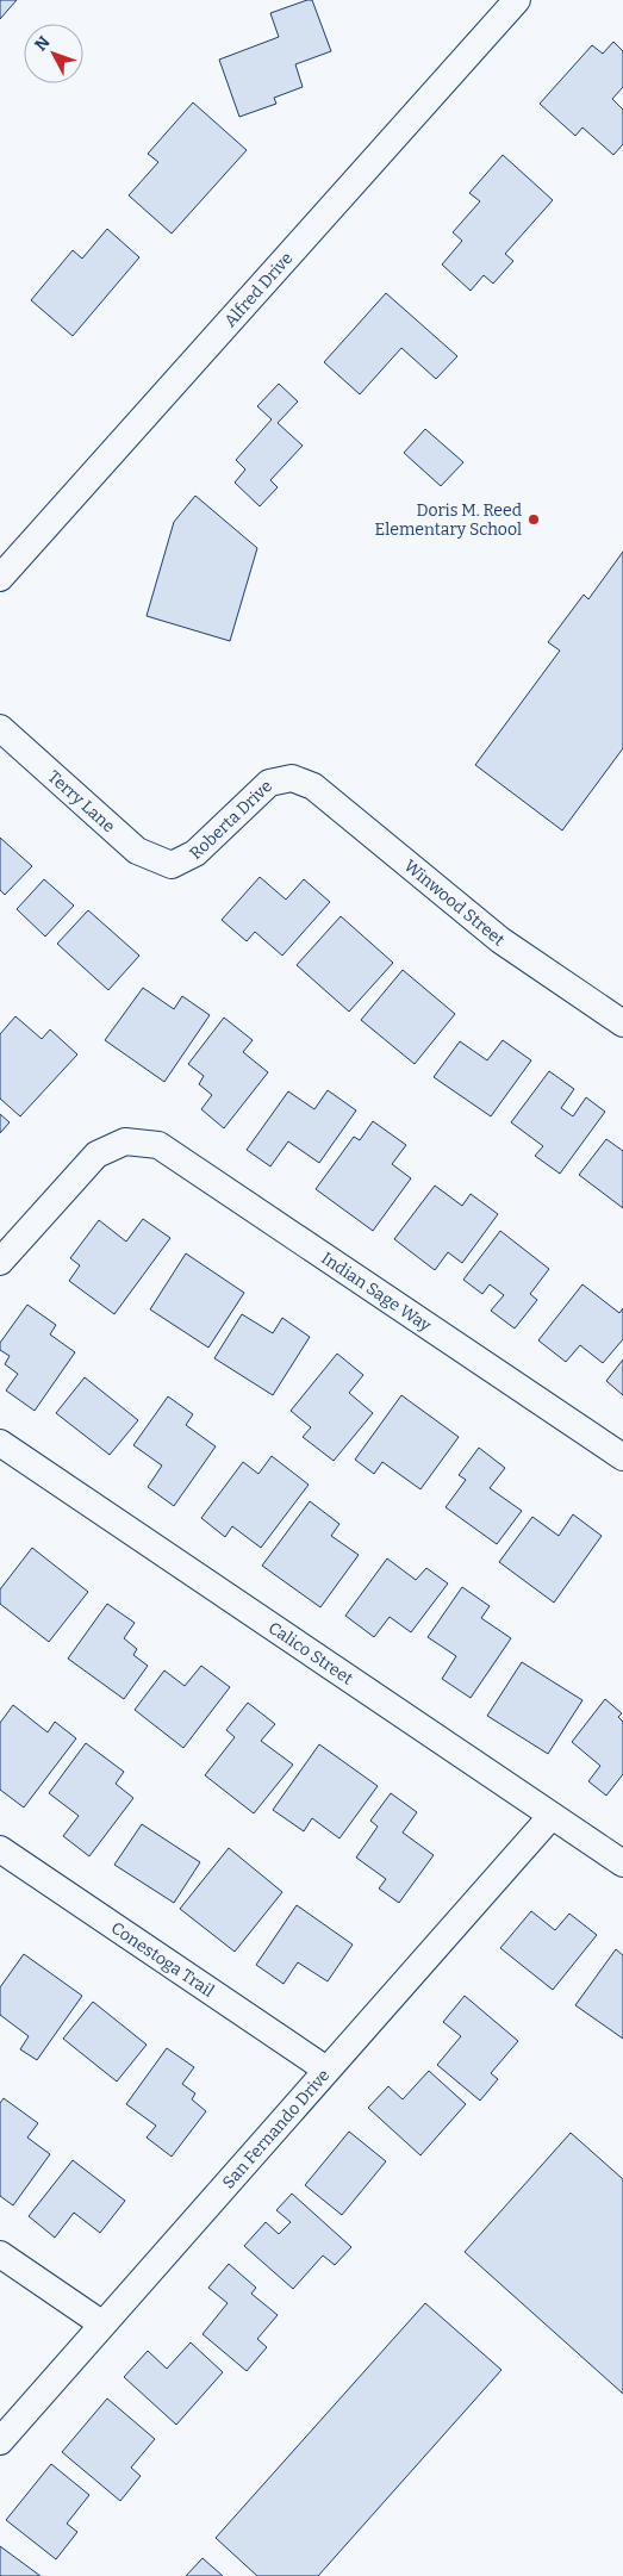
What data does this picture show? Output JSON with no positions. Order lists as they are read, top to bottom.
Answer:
{
  "streets": {
    "street": [
      "Alfred Drive",
      "Terry Lane",
      "Roberta Drive",
      "Winwood Street",
      "Indian Sage Way",
      "Calico Street",
      "Conestoga Trail",
      "San Fernando Drive"
    ]
  },
  "crossings": [
    ["Terry Lane", "Roberta Drive"],
    ["Roberta Drive", "Winwood Street"],
    ["Calico Street", "San Fernando Drive"],
    ["Conestoga Trail", "San Fernando Drive"]
  ],
  "places": ["Doris M. Reed Elementary School"],
  "north": "top left"
}
